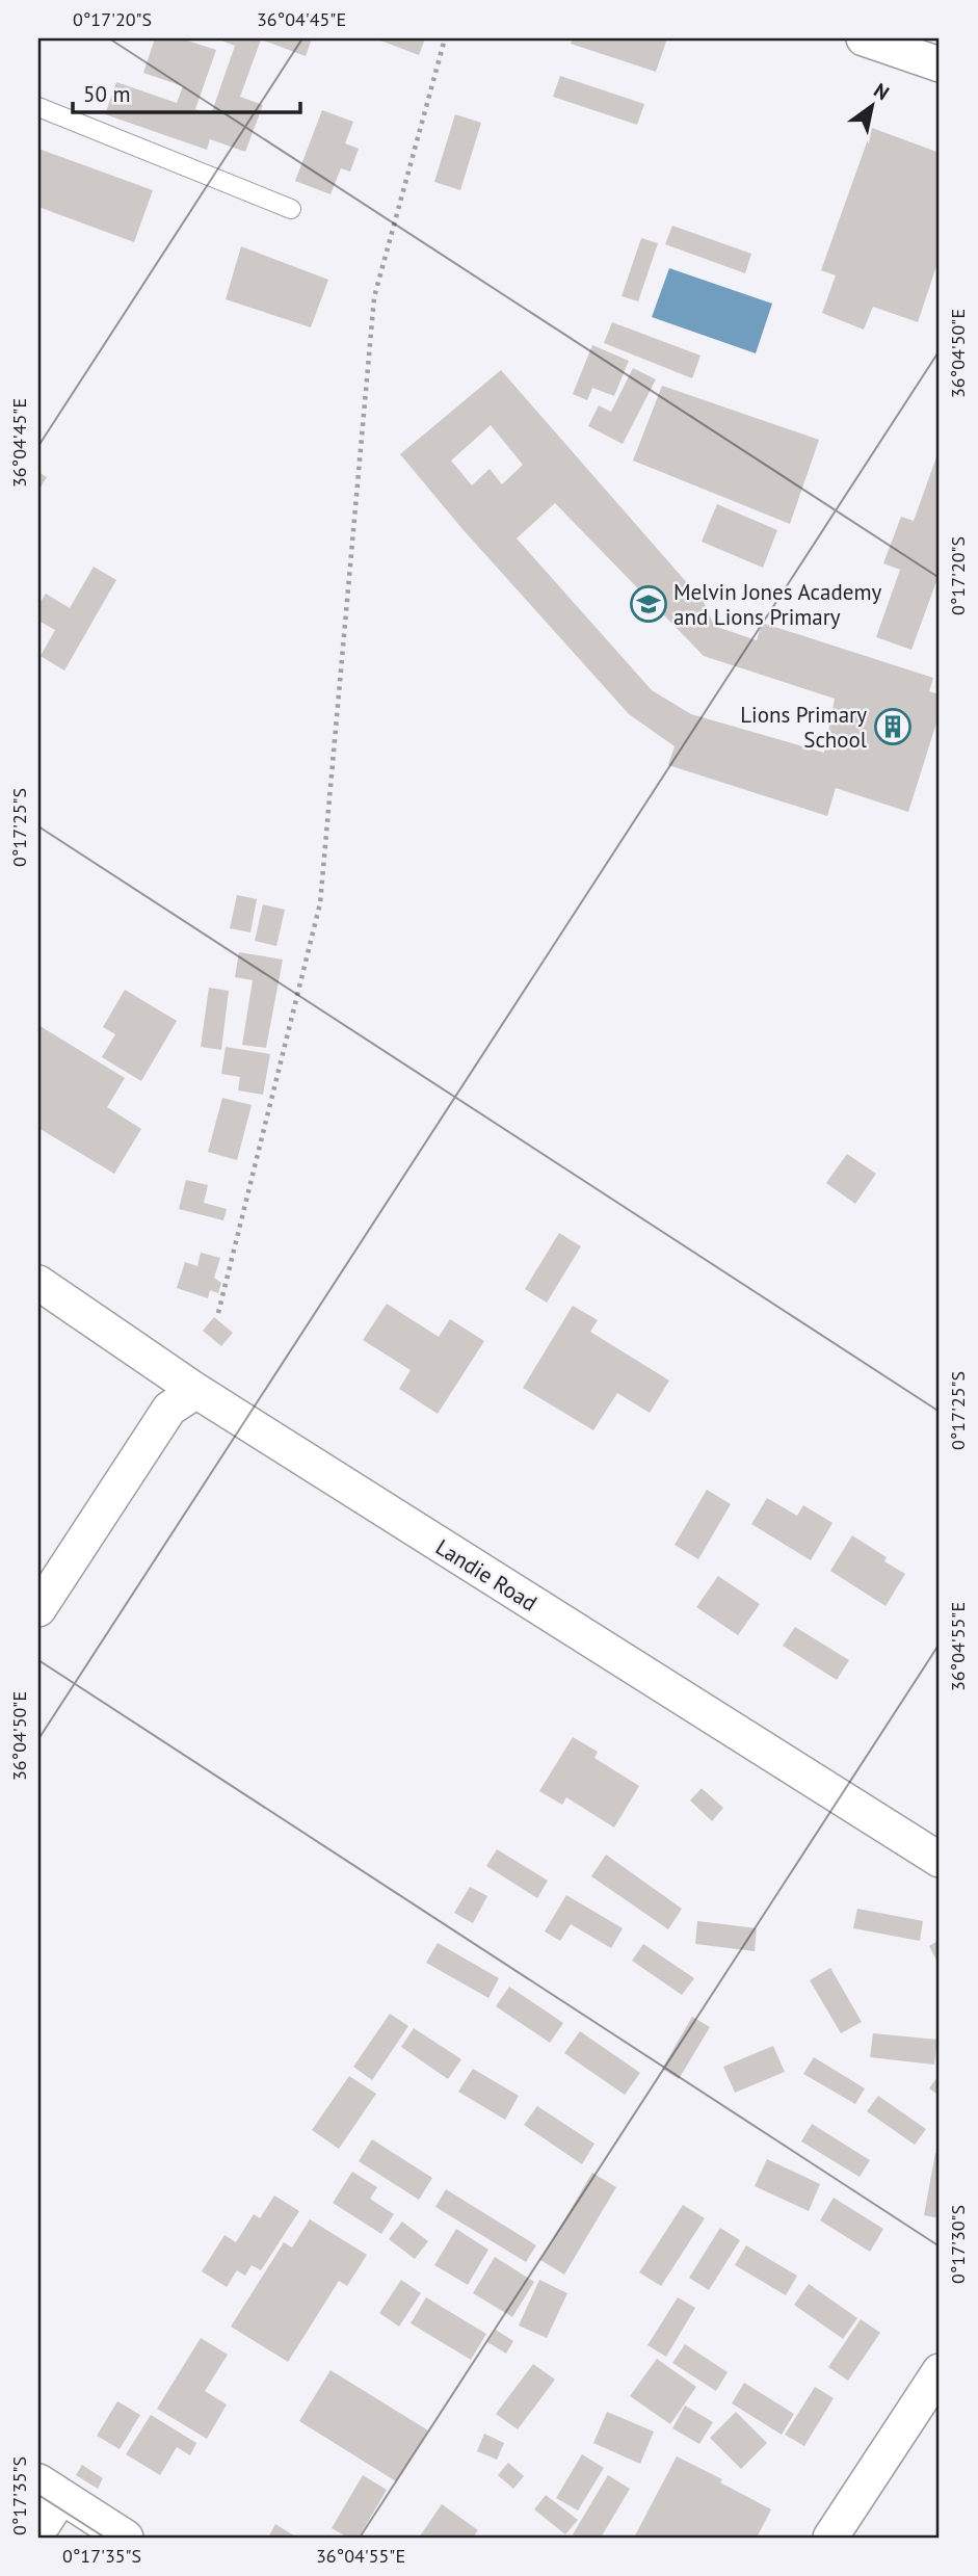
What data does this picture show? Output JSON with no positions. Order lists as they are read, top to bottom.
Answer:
{
  "streets": {
    "street": ["Landie Road"]
  },
  "places": {
    "school or university": ["Melvin Jones Academy and Lions Primary"],
    "building": ["Lions Primary School"]
  },
  "scale_bar": "50 m",
  "north": "top right",
  "coordinates": [
    "0°17'20\"S",
    "36°04'45\"E",
    "36°04'50\"E",
    "0°17'25\"S",
    "36°04'55\"E",
    "0°17'30\"S",
    "0°17'35\"S"
  ]
}
